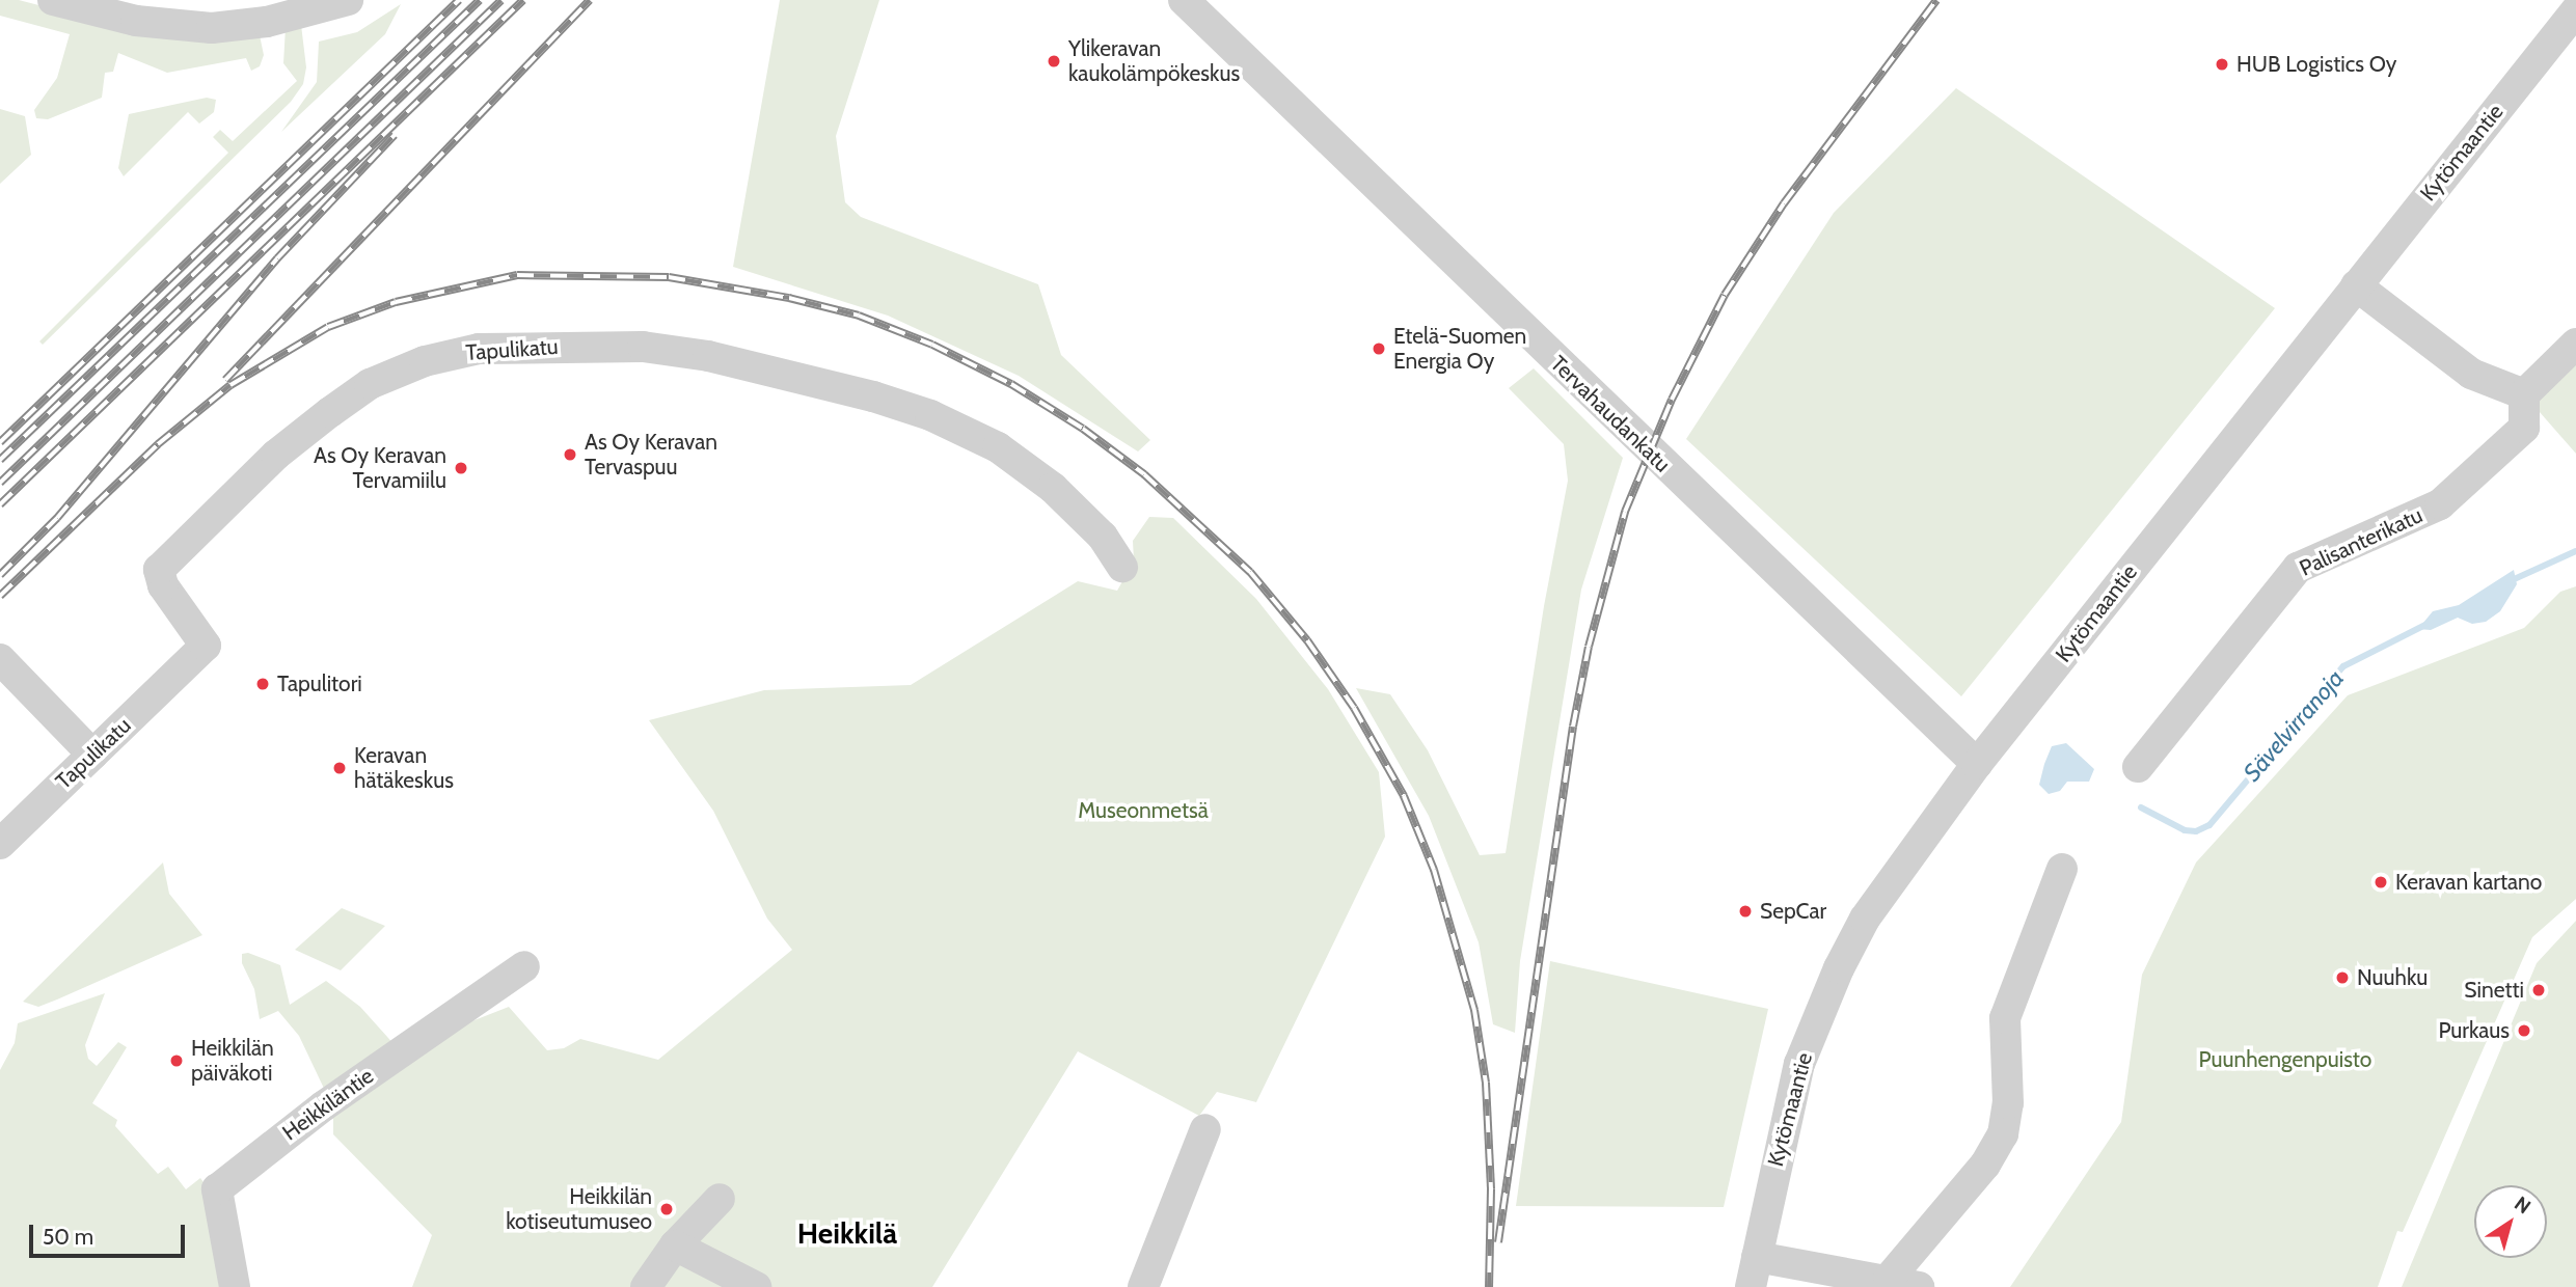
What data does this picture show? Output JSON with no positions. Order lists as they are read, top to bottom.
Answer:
{
  "streets": {
    "street": [
      "Kytömaantie",
      "Tapulikatu",
      "Tervahaudankatu",
      "Palisanterikatu",
      "Heikkiläntie"
    ]
  },
  "crossings": [
    ["Kytömaantie", "Tervahaudankatu"]
  ],
  "districts": ["Heikkilä"],
  "water": ["Sävelvirranoja"],
  "parks": ["Museonmetsä", "Puunhengenpuisto"],
  "places": [
    "Ylikeravan kaukolämpökeskus",
    "HUB Logistics Oy",
    "Etelä-Suomen Energia Oy",
    "As Oy Keravan Tervaspuu",
    "As Oy Keravan Tervamiilu",
    "Tapulitori",
    "Keravan hätäkeskus",
    "Keravan kartano",
    "SepCar",
    "Nuuhku",
    "Sinetti",
    "Purkaus",
    "Heikkilän päiväkoti",
    "Heikkilän kotiseutumuseo"
  ],
  "scale_bar": "50 m",
  "north": "top right"
}
